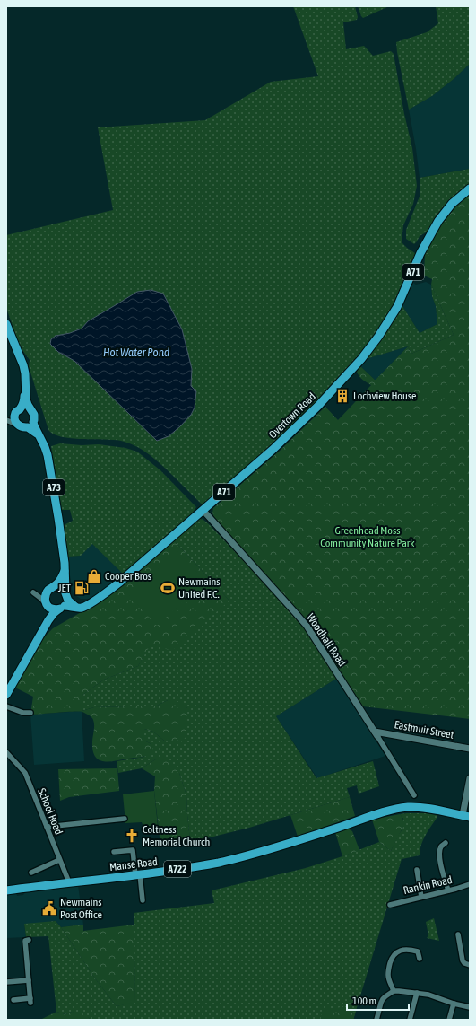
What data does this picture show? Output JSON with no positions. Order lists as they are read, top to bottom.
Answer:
{
  "streets": {
    "main road": [
      "A71",
      "Overtown Road",
      "A73",
      "Manse Road",
      "A722"
    ],
    "street": [
      "Woodhall Road",
      "Eastmuir Street",
      "School Road",
      "Rankin Road"
    ]
  },
  "crossings": [
    ["Overtown Road", "A73"],
    ["Overtown Road", "Woodhall Road"],
    ["Woodhall Road", "Eastmuir Street"],
    ["School Road", "Manse Road"]
  ],
  "water": ["Hot Water Pond"],
  "parks": ["Greenhead Moss Community Nature Park"],
  "places": {
    "building": ["Lochview House"],
    "shop": ["Cooper Bros"],
    "fuel station": ["JET"],
    "sports": ["Newmains United F.C."],
    "church": ["Coltness Memorial Church"],
    "public building": ["Newmains Post Office"]
  },
  "scale_bar": "100 m"
}
